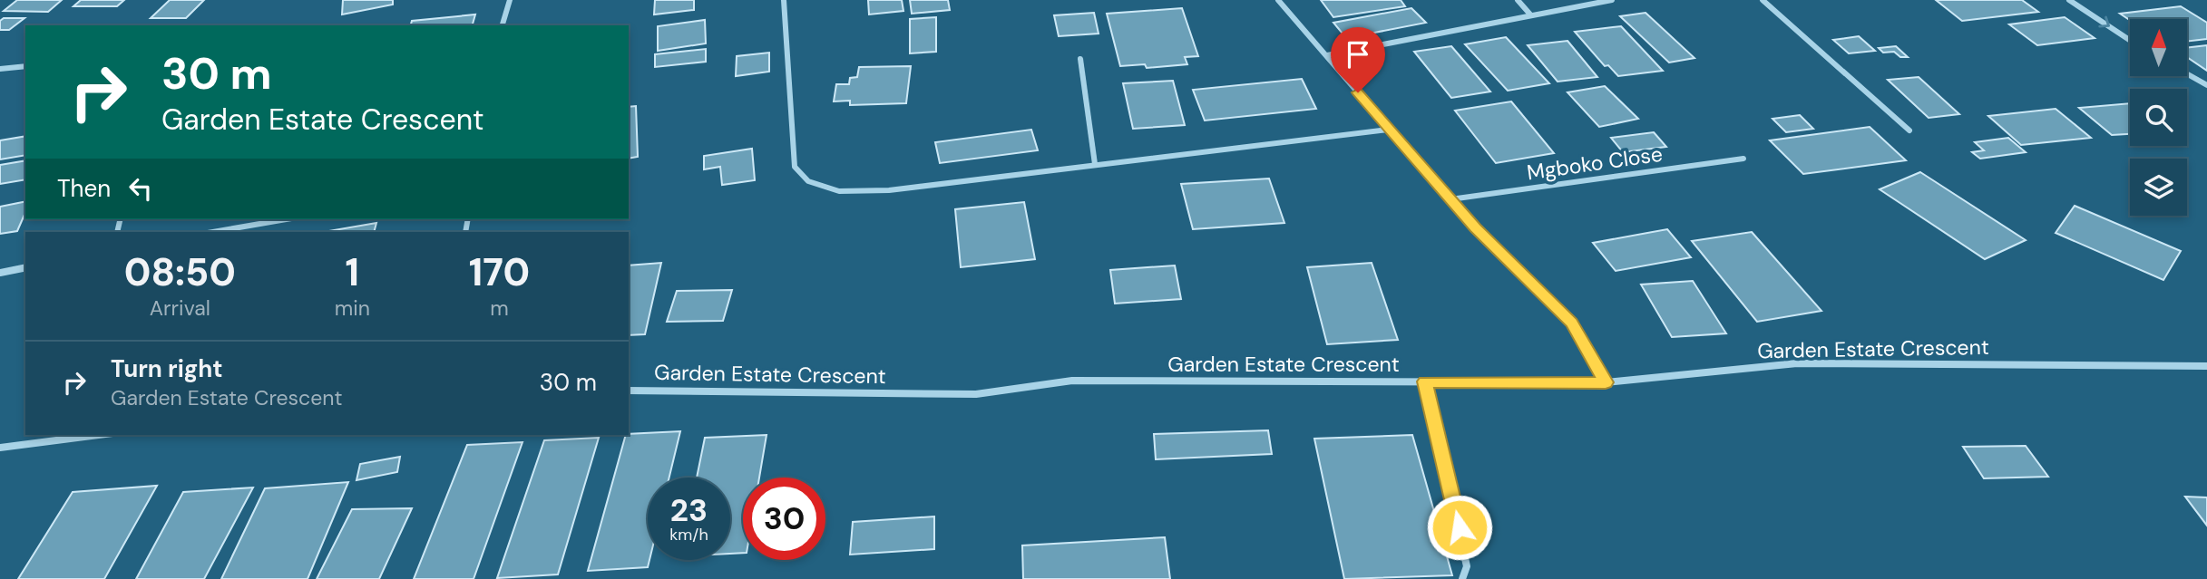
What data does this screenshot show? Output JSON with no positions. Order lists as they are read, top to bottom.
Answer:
{
  "streets": {
    "street": ["Mgboko Close", "Garden Estate Crescent"]
  },
  "north": "top",
  "page": {
    "turn": ["30 m", "Garden Estate Crescent"],
    "then": "Then",
    "eta": [
      "08:50",
      "Arrival",
      "1",
      "min",
      "170",
      "m"
    ],
    "list": [
      {
        "name": "Turn right",
        "note": "Garden Estate Crescent",
        "value": "30 m"
      }
    ],
    "speed": "23 km/h",
    "limit": "30"
  }
}
